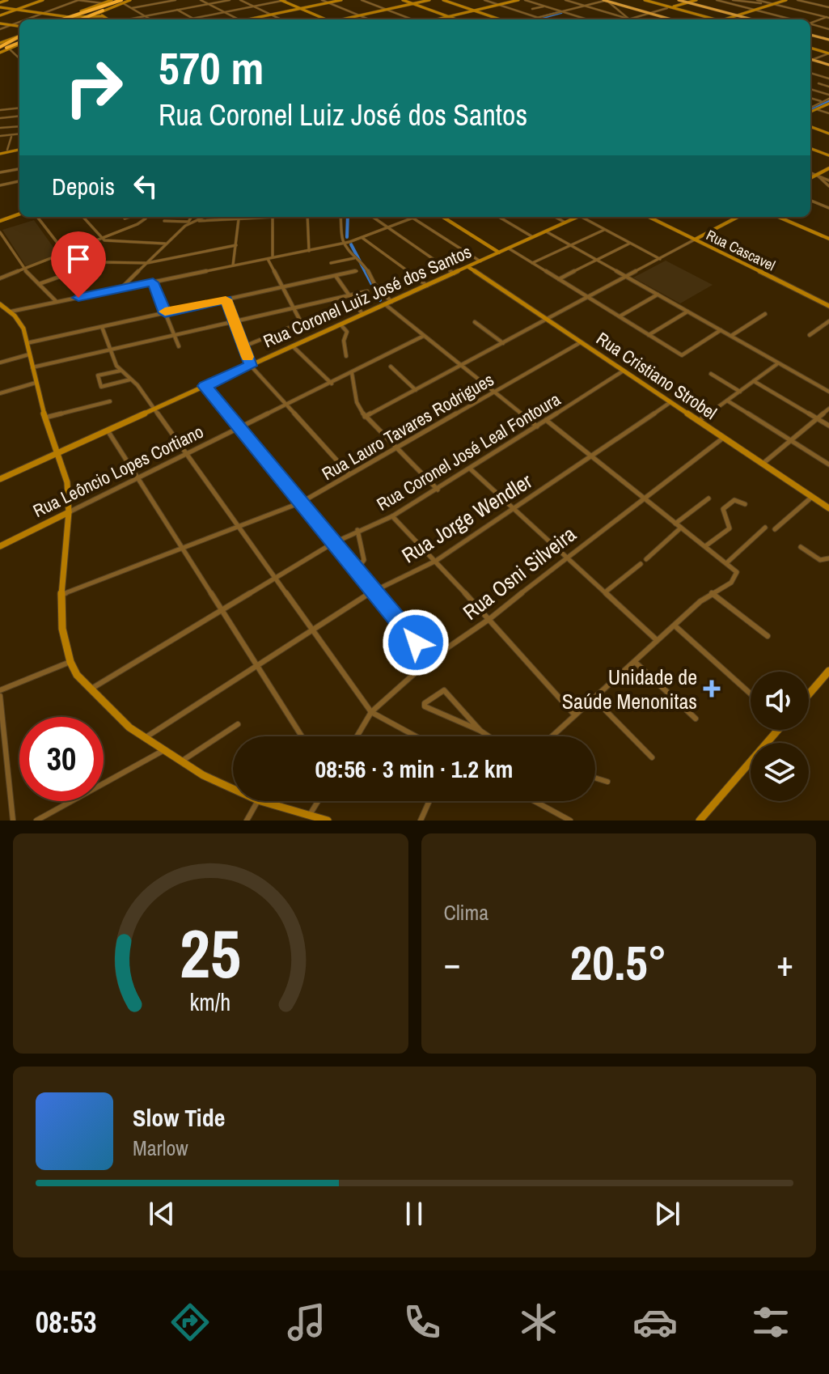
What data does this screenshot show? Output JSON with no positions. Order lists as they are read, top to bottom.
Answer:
{
  "streets": {
    "main road": [
      "Rua Cascavel",
      "Rua Coronel Luiz José dos Santos",
      "Rua Cristiano Strobel",
      "Rua Leôncio Lopes Cortiano"
    ],
    "street": [
      "Rua Lauro Tavares Rodrigues",
      "Rua Coronel José Leal Fontoura",
      "Rua Jorge Wendler",
      "Rua Osni Silveira"
    ]
  },
  "crossings": [
    ["Rua Coronel Luiz José dos Santos", "Rua Cristiano Strobel"],
    ["Rua Cristiano Strobel", "Rua Lauro Tavares Rodrigues"],
    ["Rua Cristiano Strobel", "Rua Coronel José Leal Fontoura"],
    ["Rua Cristiano Strobel", "Rua Jorge Wendler"],
    ["Rua Cristiano Strobel", "Rua Osni Silveira"]
  ],
  "places": {
    "health": ["Unidade de Saúde Menonitas"]
  },
  "page": {
    "turn": ["570 m", "Rua Coronel Luiz José dos Santos"],
    "then": "Depois",
    "limit": "30",
    "trip": "08:56 · 3 min · 1.2 km",
    "tile": "Clima",
    "heat": ["−", "20.5°", "+"],
    "song": ["Slow Tide", "Marlow"],
    "tabs": "08:53",
    "gauge": ["25", "km/h"]
  }
}
